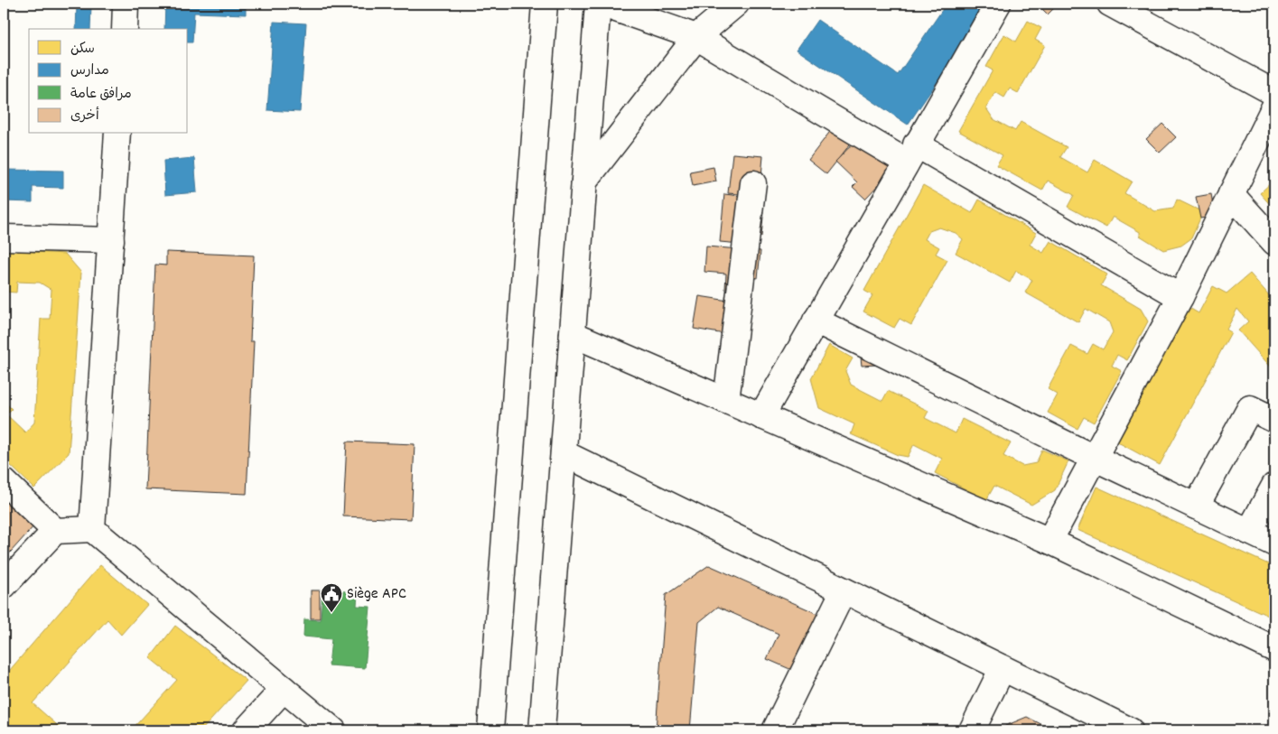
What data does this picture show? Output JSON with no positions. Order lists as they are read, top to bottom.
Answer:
{
  "places": {
    "public building": ["Siège APC"]
  },
  "legend": [
    "سكن",
    "مدارس",
    "مرافق عامة",
    "أخرى"
  ]
}
